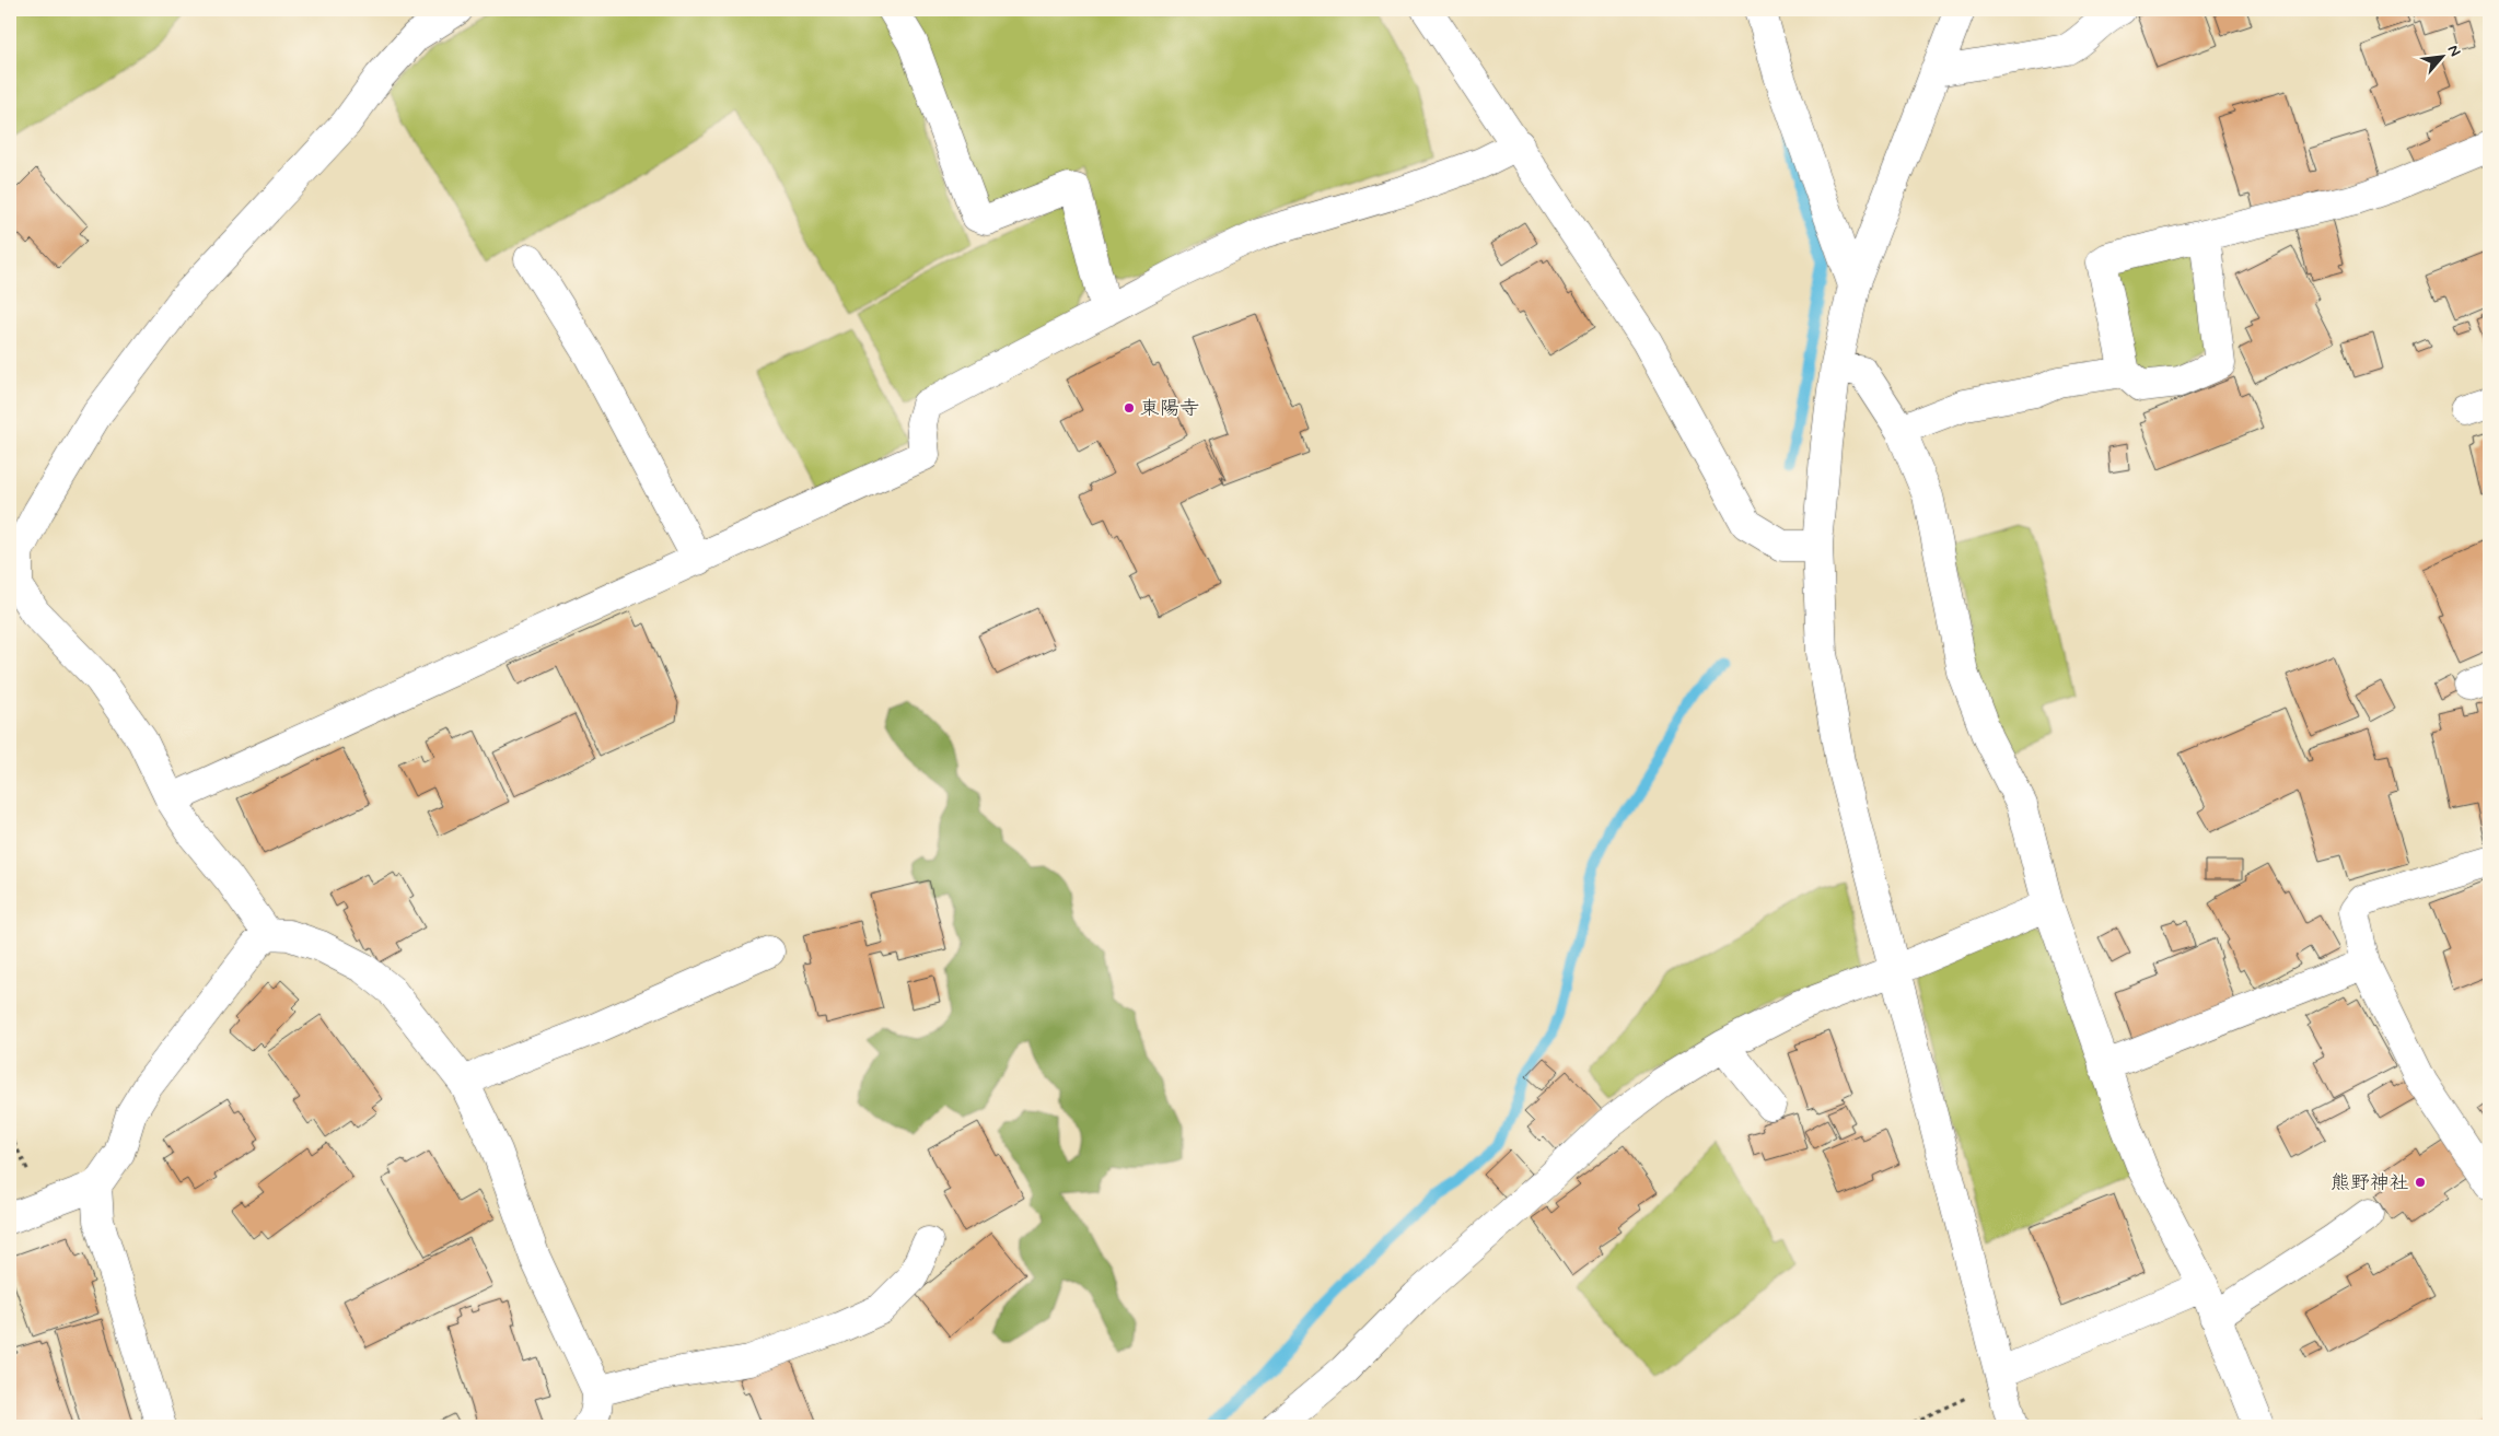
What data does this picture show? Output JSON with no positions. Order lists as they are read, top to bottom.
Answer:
{
  "places": ["東陽寺", "熊野神社"],
  "north": "top right"
}
